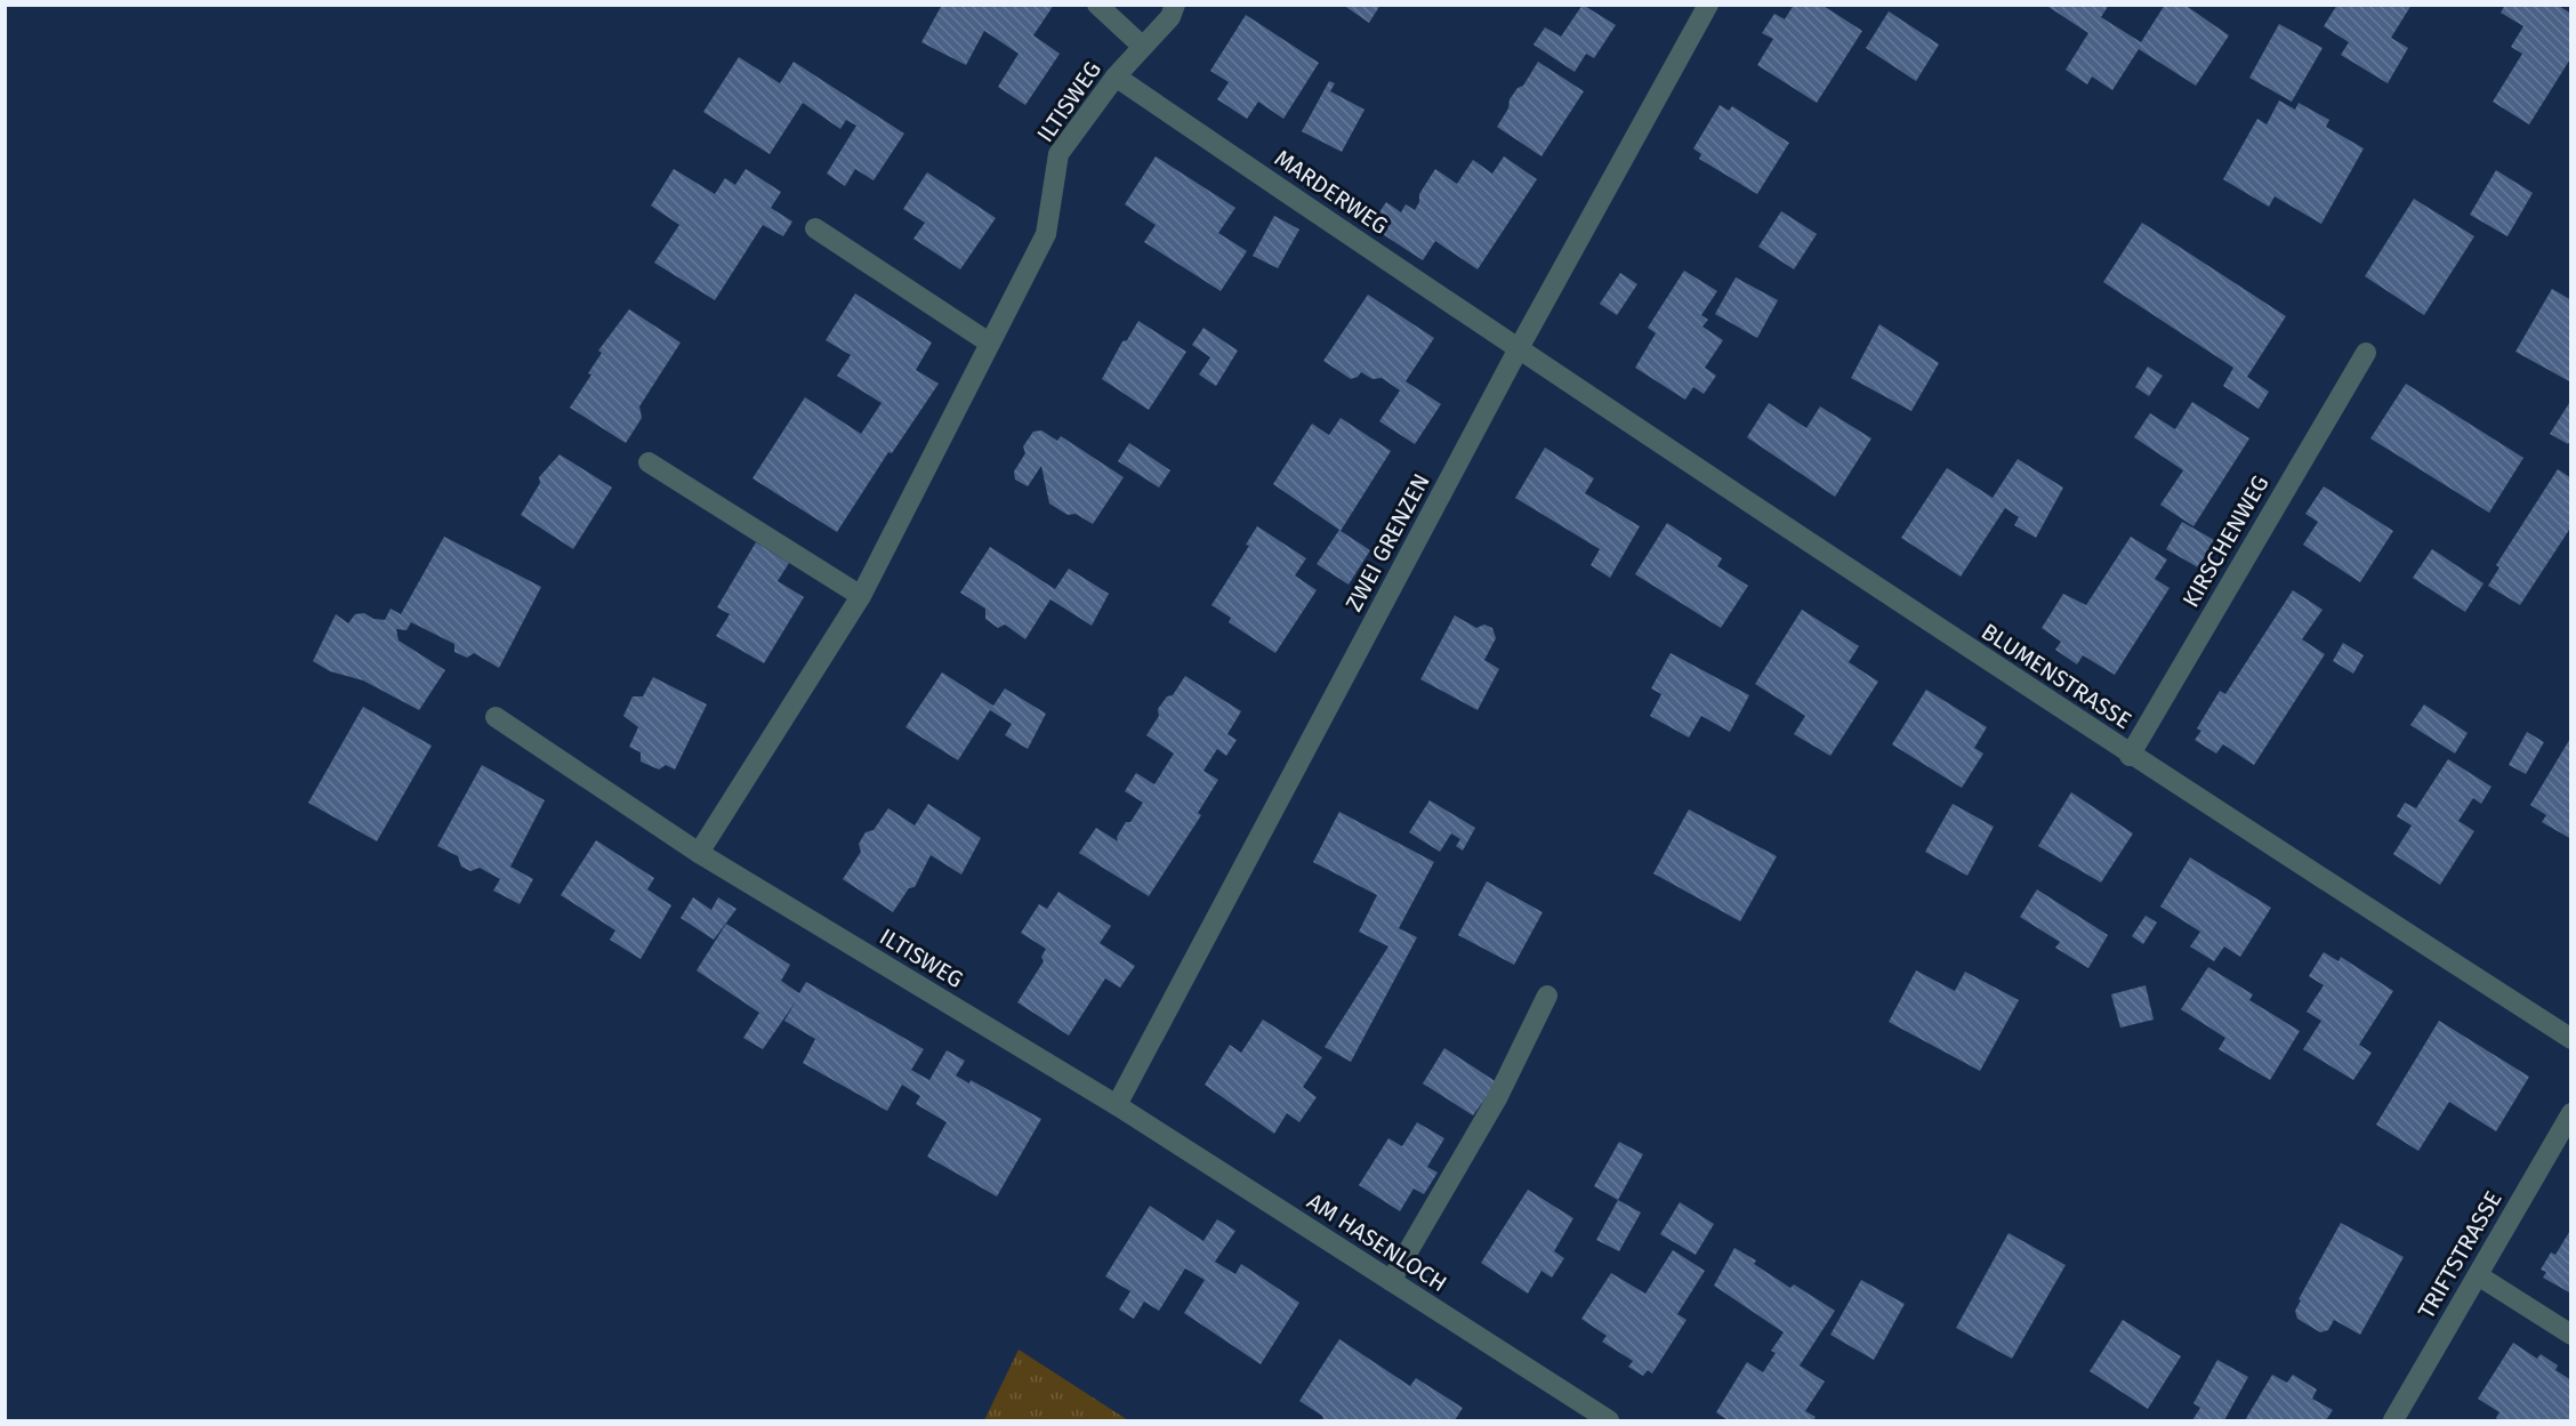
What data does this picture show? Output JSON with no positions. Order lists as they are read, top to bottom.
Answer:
{
  "streets": {
    "street": [
      "ILTISWEG",
      "MARDERWEG",
      "KIRSCHENWEG",
      "ZWEI GRENZEN",
      "BLUMENSTRASSE",
      "AM HASENLOCH",
      "TRIFTSTRASSE"
    ]
  },
  "crossings": [
    ["ILTISWEG", "MARDERWEG"],
    ["ILTISWEG", "ZWEI GRENZEN"],
    ["ILTISWEG", "AM HASENLOCH"],
    ["MARDERWEG", "ZWEI GRENZEN"],
    ["MARDERWEG", "BLUMENSTRASSE"],
    ["KIRSCHENWEG", "BLUMENSTRASSE"],
    ["ZWEI GRENZEN", "BLUMENSTRASSE"],
    ["ZWEI GRENZEN", "AM HASENLOCH"]
  ]
}
